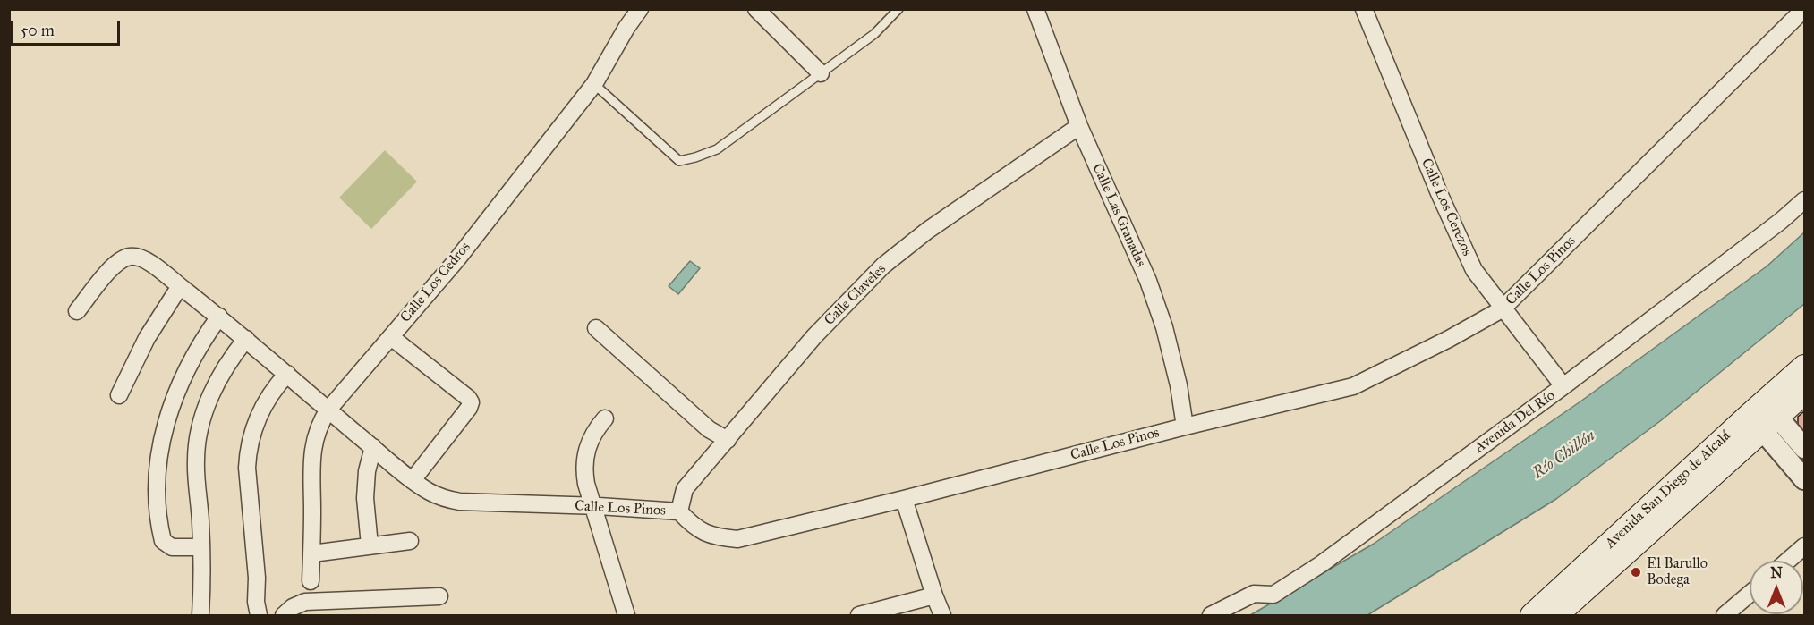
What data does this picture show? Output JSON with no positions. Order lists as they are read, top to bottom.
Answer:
{
  "streets": {
    "main road": ["Avenida San Diego de Alcalá"],
    "street": [
      "Calle Los Cerezos",
      "Calle Las Granadas",
      "Calle Los Pinos",
      "Calle Los Cedros",
      "Calle Claveles",
      "Avenida Del Río"
    ]
  },
  "crossings": [
    ["Calle Los Cerezos", "Calle Los Pinos"],
    ["Calle Los Cerezos", "Avenida Del Río"],
    ["Calle Las Granadas", "Calle Los Pinos"],
    ["Calle Las Granadas", "Calle Claveles"],
    ["Calle Los Pinos", "Calle Los Cedros"],
    ["Calle Los Pinos", "Calle Claveles"]
  ],
  "water": ["Río Chillón"],
  "places": ["El Barullo Bodega"],
  "scale_bar": "50 m",
  "north": "top"
}
